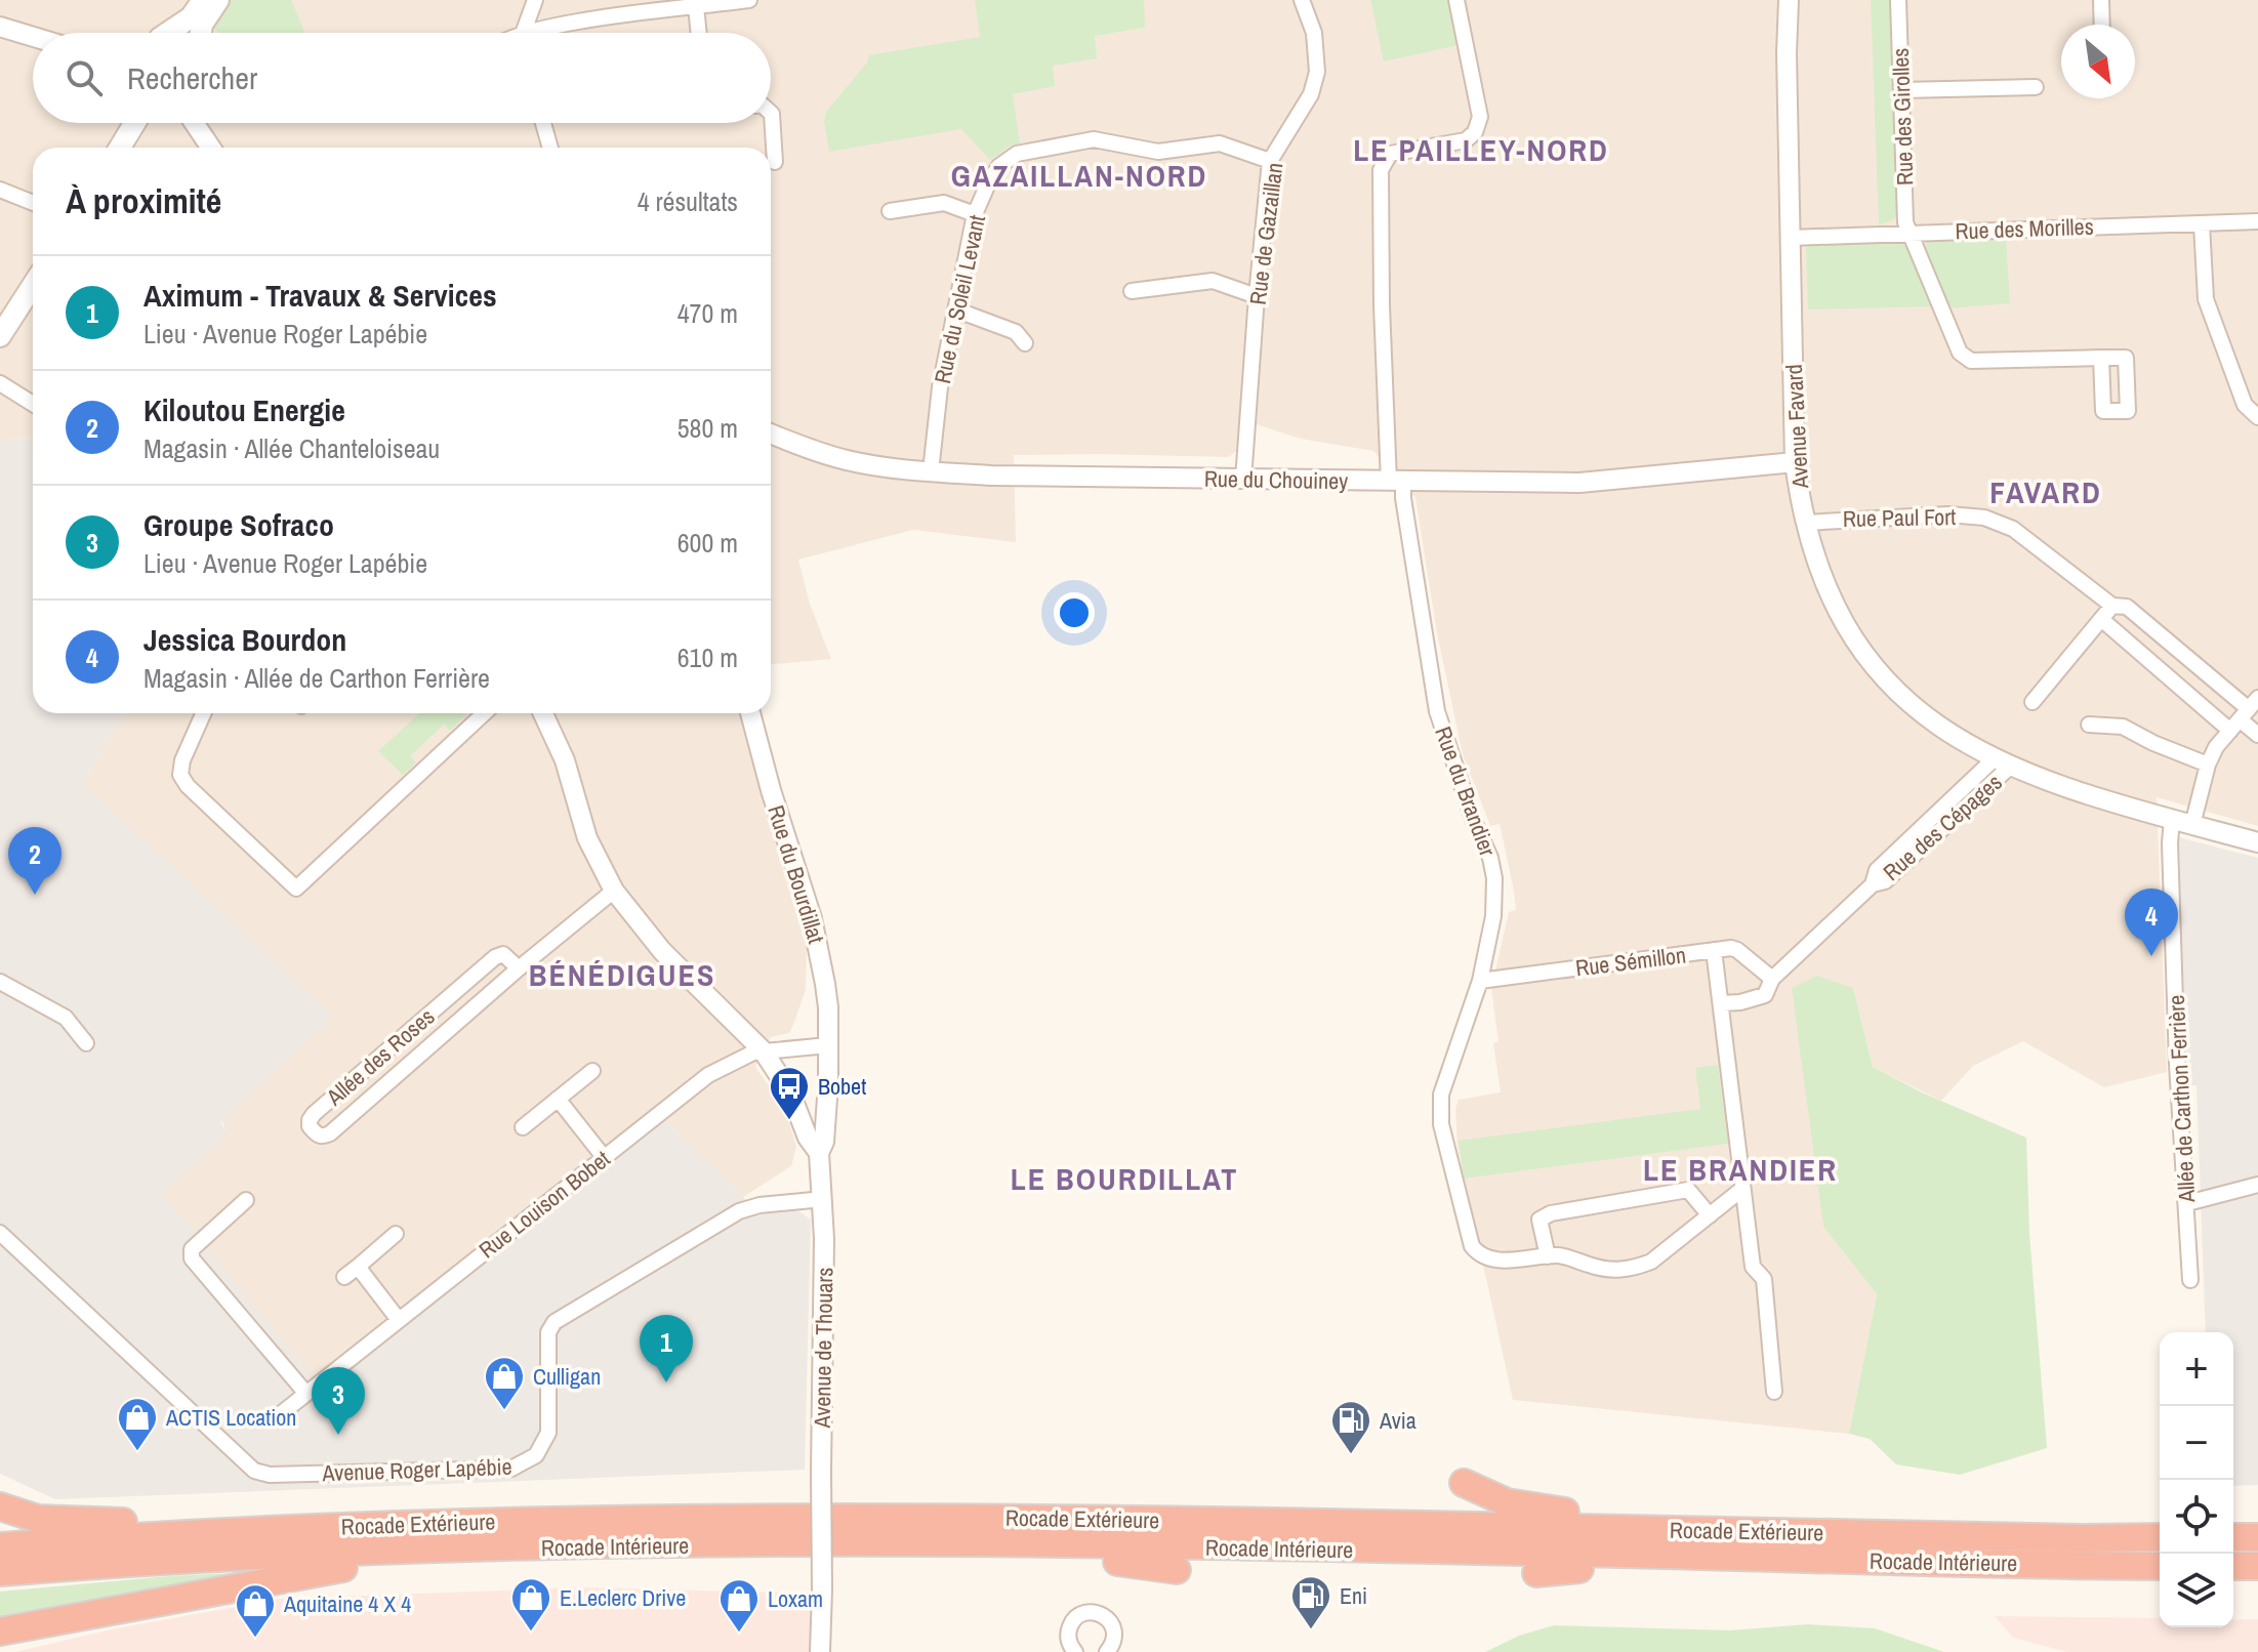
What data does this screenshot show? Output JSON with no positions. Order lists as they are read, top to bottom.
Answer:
{
  "streets": {
    "highway": ["Rocade Extérieure", "Rocade Intérieure"],
    "street": [
      "Rue des Girolles",
      "Rue des Morilles",
      "Rue de Gazaillan",
      "Rue du Soleil Levant",
      "Avenue Favard",
      "Rue du Chouiney",
      "Rue Paul Fort",
      "Rue du Brandier",
      "Rue des Cépages",
      "Rue du Bourdillat",
      "Rue Sémillon",
      "Allée des Roses",
      "Allée de Carthon Ferrière",
      "Rue Louison Bobet",
      "Avenue de Thouars",
      "Avenue Roger Lapébie"
    ]
  },
  "crossings": [
    ["Rue des Girolles", "Rue des Morilles"],
    ["Rue des Morilles", "Avenue Favard"],
    ["Rue de Gazaillan", "Rue du Soleil Levant"],
    ["Rue de Gazaillan", "Rue du Chouiney"],
    ["Rue du Soleil Levant", "Rue du Chouiney"],
    ["Avenue Favard", "Rue du Chouiney"],
    ["Avenue Favard", "Rue Paul Fort"],
    ["Avenue Favard", "Rue des Cépages"],
    ["Avenue Favard", "Allée de Carthon Ferrière"],
    ["Rue du Chouiney", "Rue du Brandier"],
    ["Rue du Brandier", "Rue Sémillon"],
    ["Rue des Cépages", "Rue Sémillon"],
    ["Rue du Bourdillat", "Rue Louison Bobet"],
    ["Rue du Bourdillat", "Avenue de Thouars"],
    ["Rue Louison Bobet", "Avenue de Thouars"],
    ["Avenue de Thouars", "Avenue Roger Lapébie"],
    ["Rocade Extérieure", "Rocade Intérieure"]
  ],
  "districts": [
    "LE PAILLEY-NORD",
    "GAZAILLAN-NORD",
    "FAVARD",
    "BÉNÉDIGUES",
    "LE BRANDIER",
    "LE BOURDILLAT"
  ],
  "places": {
    "bus stop": ["Bobet"],
    "shop": [
      "Culligan",
      "ACTIS Location",
      "E.Leclerc Drive",
      "Loxam",
      "Aquitaine 4 X 4"
    ],
    "fuel station": ["Avia", "Eni"]
  },
  "north": "bottom right",
  "page": {
    "search": "Rechercher",
    "heading": ["À proximité", "4 résultats"],
    "list": [
      {
        "mark": "1",
        "name": "Aximum - Travaux & Services",
        "note": "Lieu · Avenue Roger Lapébie",
        "value": "470 m"
      },
      {
        "mark": "2",
        "name": "Kiloutou Energie",
        "note": "Magasin · Allée Chanteloiseau",
        "value": "580 m"
      },
      {
        "mark": "3",
        "name": "Groupe Sofraco",
        "note": "Lieu · Avenue Roger Lapébie",
        "value": "600 m"
      },
      {
        "mark": "4",
        "name": "Jessica Bourdon",
        "note": "Magasin · Allée de Carthon Ferrière",
        "value": "610 m"
      }
    ],
    "pins": [
      "2",
      "4",
      "1",
      "3"
    ],
    "map_buttons": ["+", "−"]
  }
}
